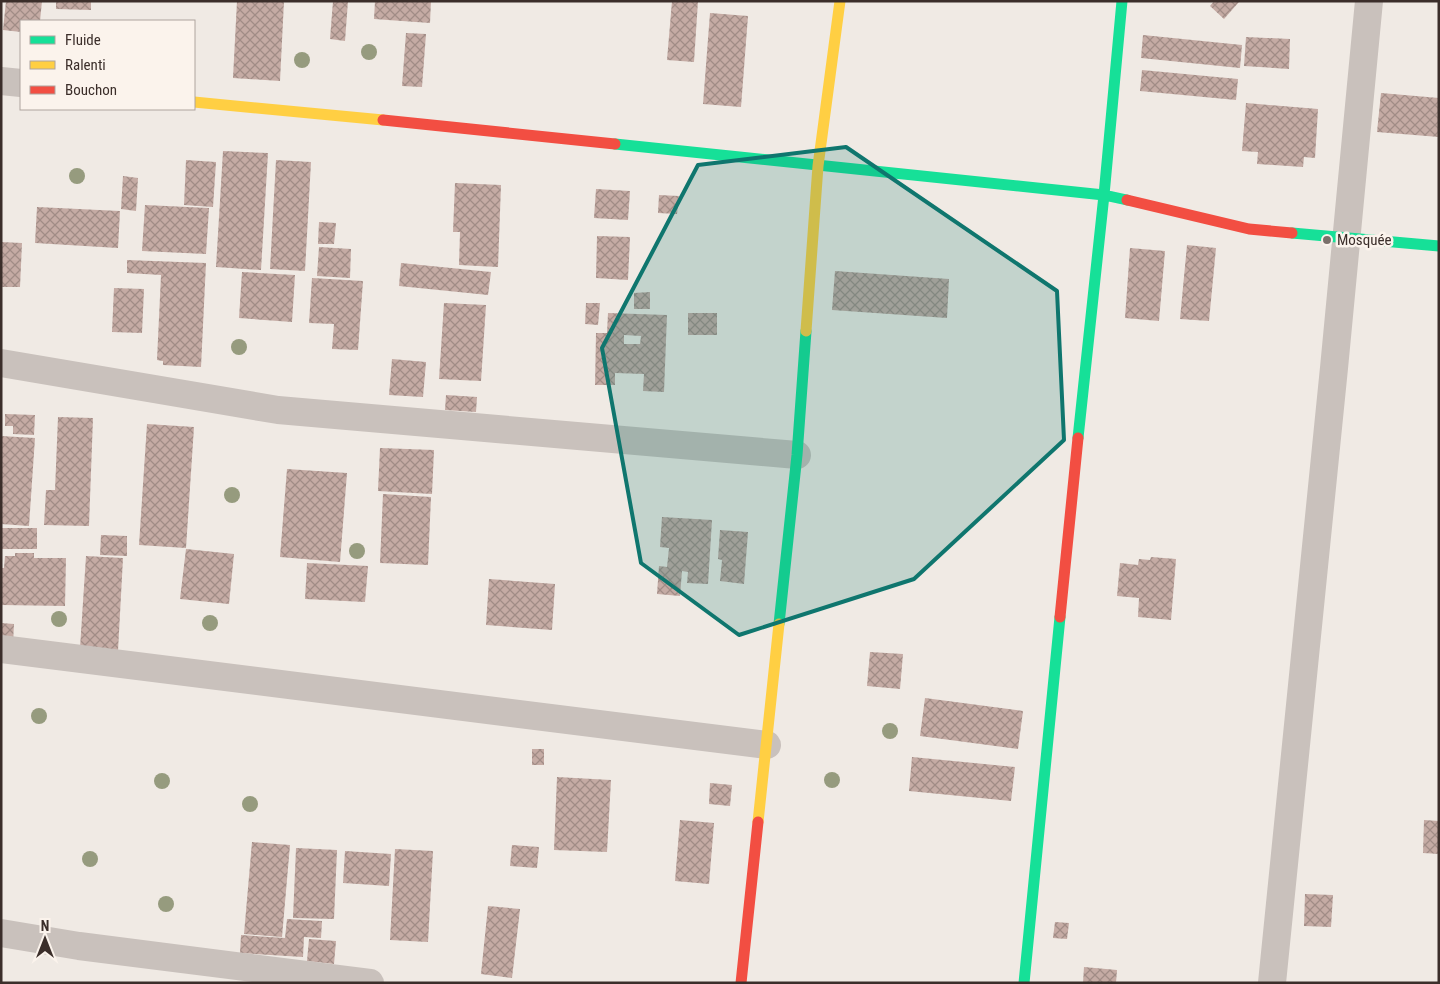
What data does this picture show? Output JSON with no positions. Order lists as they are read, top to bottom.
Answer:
{
  "places": ["Mosquée"],
  "legend": ["Fluide", "Ralenti", "Bouchon"],
  "north": "top"
}
